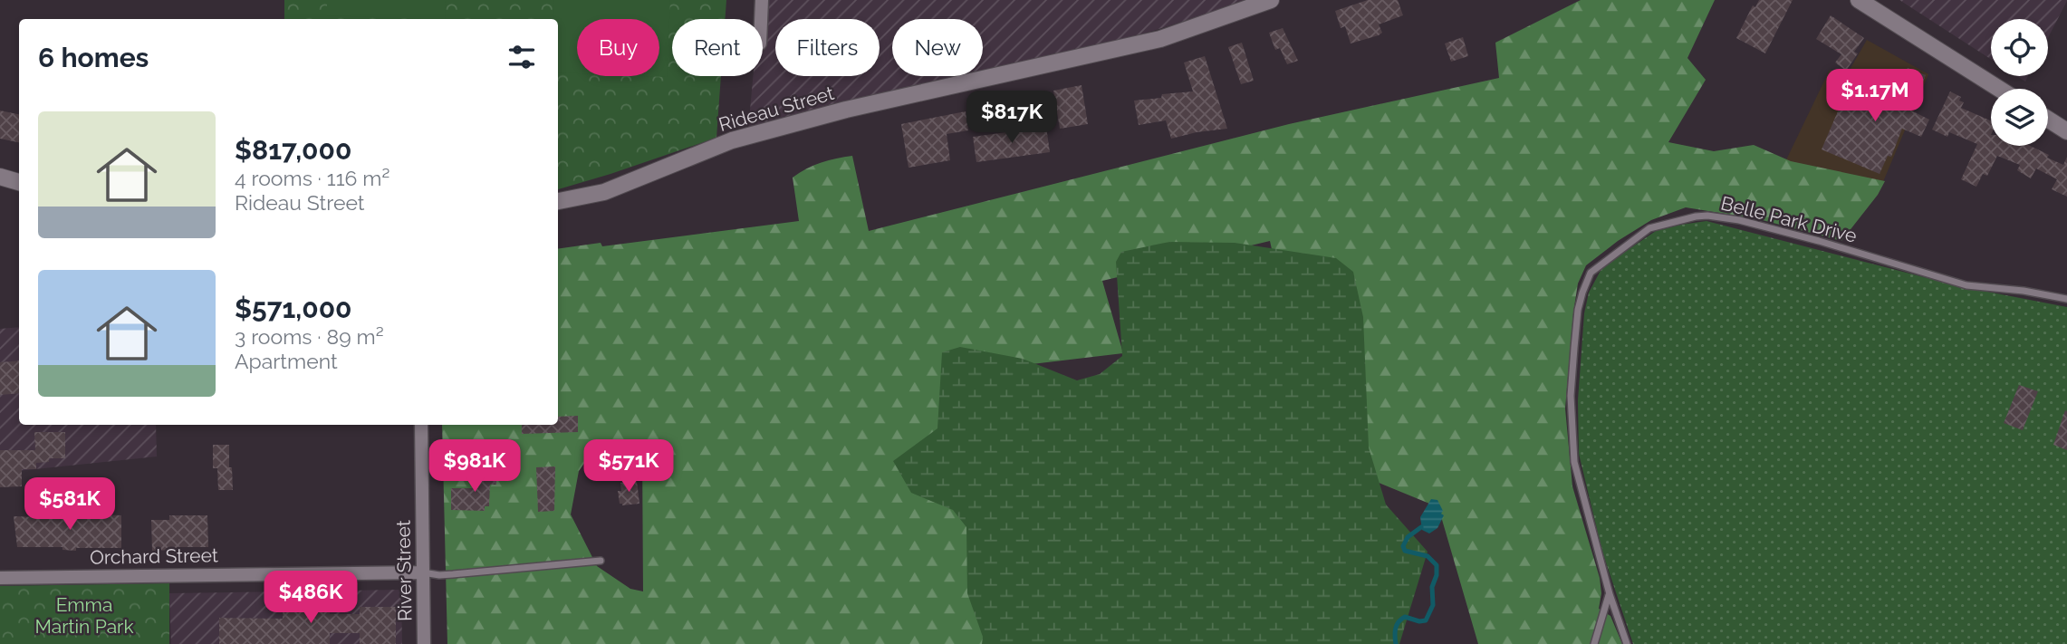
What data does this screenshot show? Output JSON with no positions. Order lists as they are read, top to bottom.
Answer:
{
  "streets": {
    "street": ["Rideau Street", "Orchard Street", "River Street"],
    "lane": ["Belle Park Drive"]
  },
  "crossings": [
    ["Orchard Street", "River Street"]
  ],
  "parks": ["Emma Martin Park"],
  "page": {
    "chip": [
      "Buy",
      "Rent",
      "Filters",
      "New"
    ],
    "heading": "6 homes",
    "price": [
      "$1.17M",
      "$817K",
      "$981K",
      "$571K",
      "$581K",
      "$486K"
    ],
    "list": [
      {
        "name": "$817,000",
        "note": "4 rooms · 116 m² · Rideau Street"
      },
      {
        "name": "$571,000",
        "note": "3 rooms · 89 m² · Apartment"
      }
    ]
  }
}
